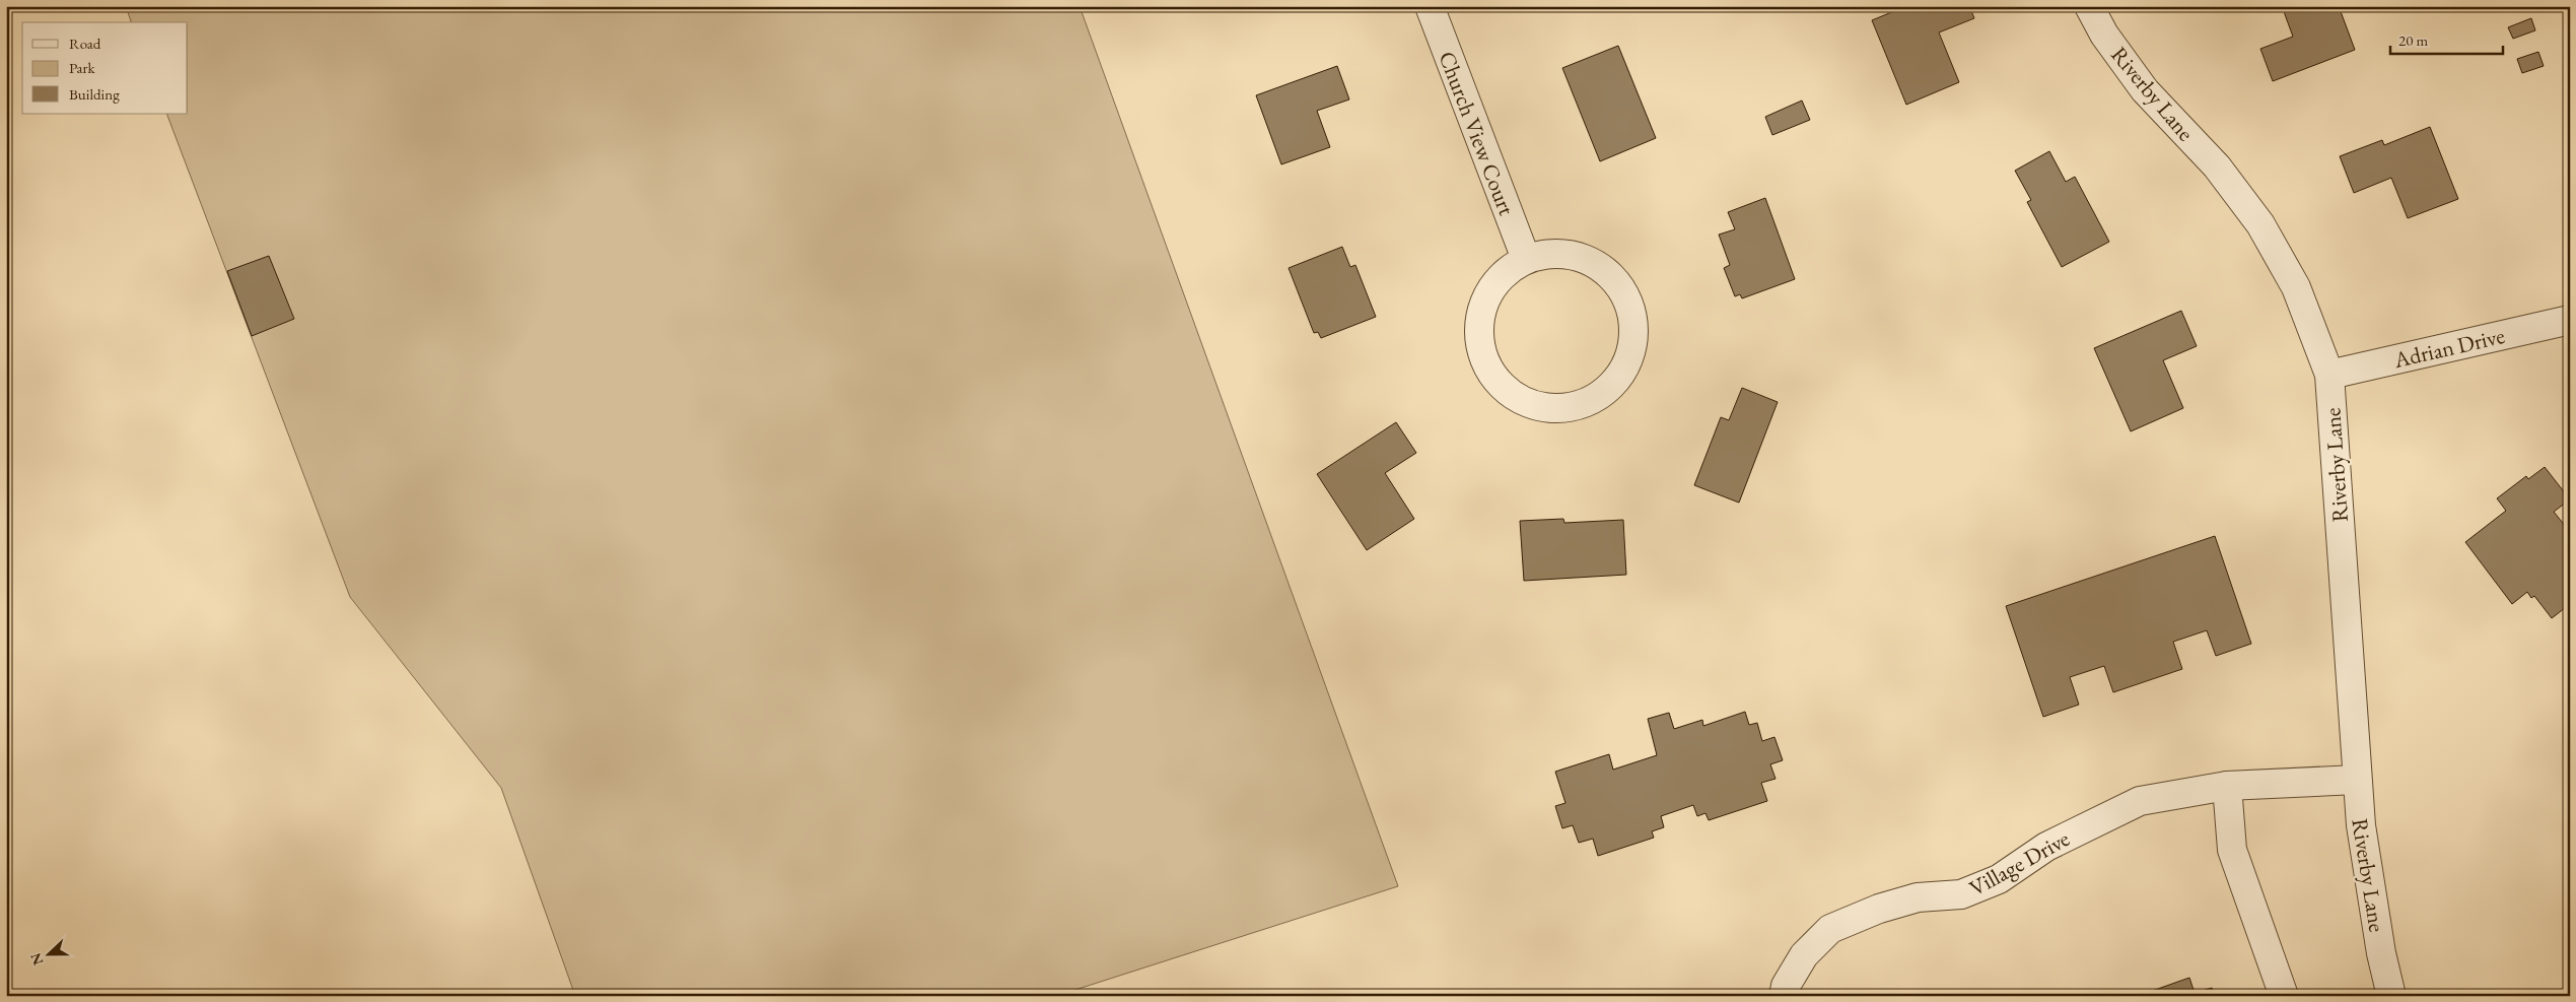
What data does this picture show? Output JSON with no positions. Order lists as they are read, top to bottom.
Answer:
{
  "streets": {
    "street": [
      "Riverby Lane",
      "Church View Court",
      "Adrian Drive",
      "Village Drive"
    ]
  },
  "crossings": [
    ["Riverby Lane", "Adrian Drive"],
    ["Riverby Lane", "Village Drive"]
  ],
  "legend": ["Road", "Park", "Building"],
  "scale_bar": "20 m",
  "north": "left"
}
